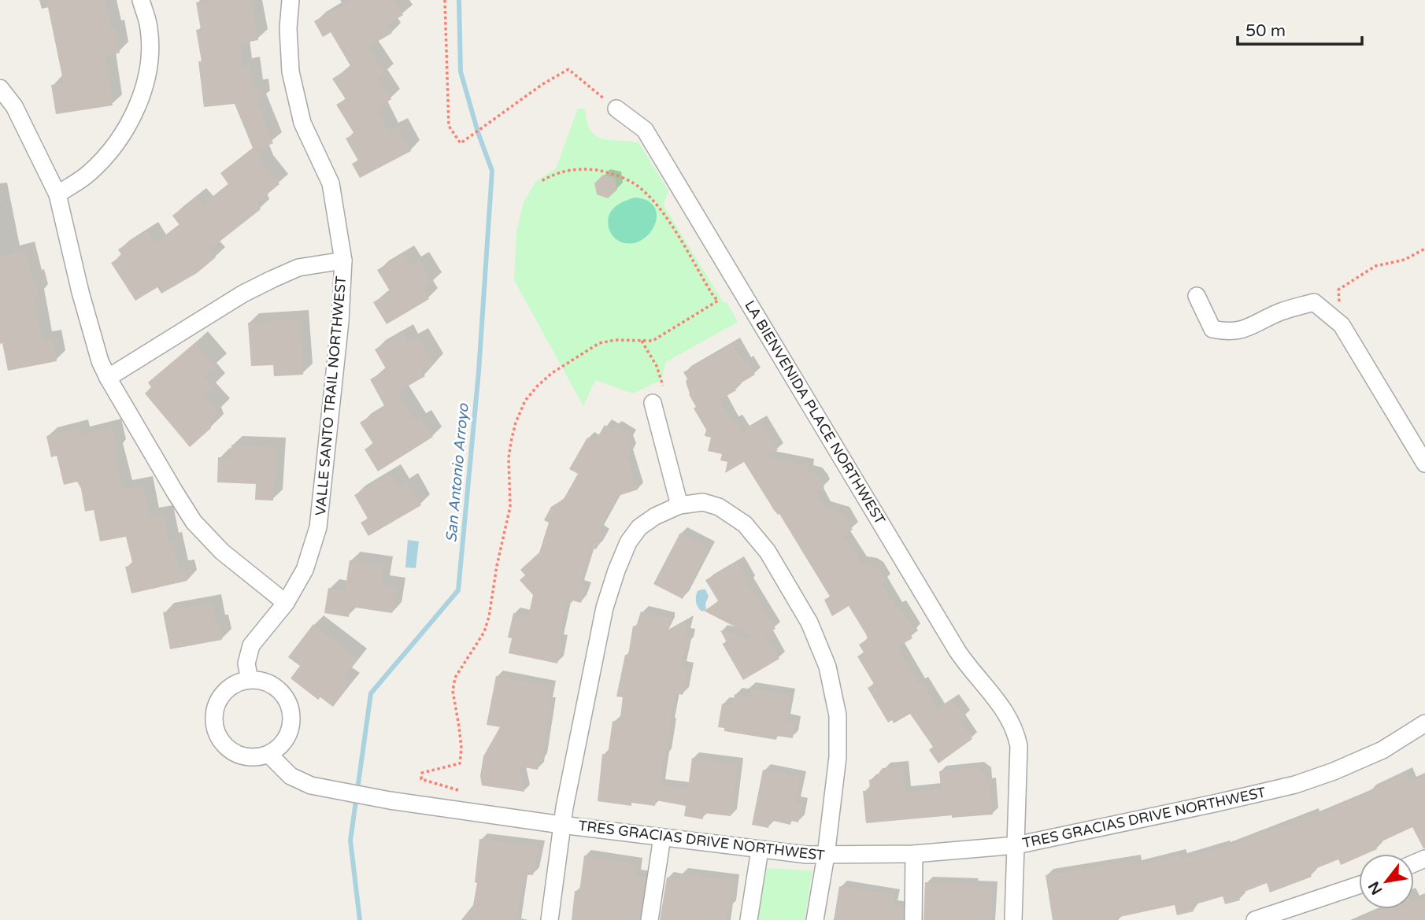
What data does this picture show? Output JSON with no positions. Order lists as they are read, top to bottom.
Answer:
{
  "streets": {
    "street": ["VALLE SANTO TRAIL NORTHWEST", "LA BIENVENIDA PLACE NORTHWEST", "TRES GRACIAS DRIVE NORTHWEST"]
  },
  "crossings": [
    ["VALLE SANTO TRAIL NORTHWEST", "TRES GRACIAS DRIVE NORTHWEST"],
    ["LA BIENVENIDA PLACE NORTHWEST", "TRES GRACIAS DRIVE NORTHWEST"]
  ],
  "water": ["San Antonio Arroyo"],
  "scale_bar": "50 m",
  "north": "bottom left"
}
